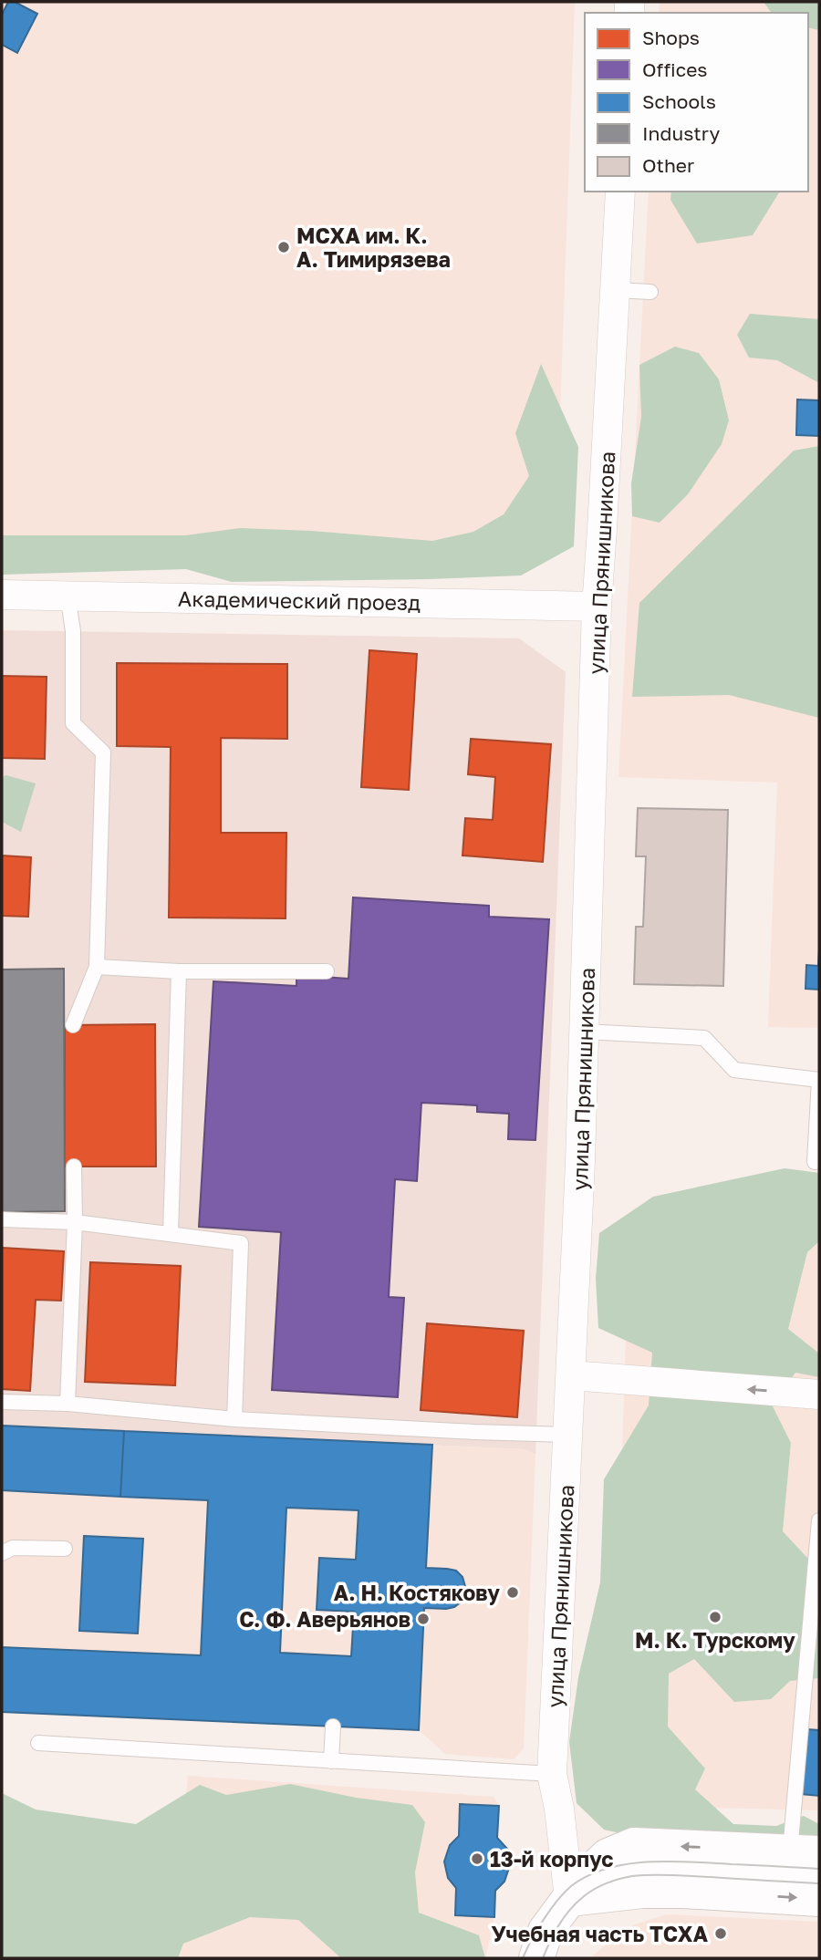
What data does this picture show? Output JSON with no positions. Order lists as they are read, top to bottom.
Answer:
{
  "streets": {
    "street": ["улица Прянишникова", "Академический проезд"]
  },
  "crossings": [
    ["улица Прянишникова", "Академический проезд"]
  ],
  "places": [
    "МСХА им. К. А. Тимирязева",
    "А. Н. Костякову",
    "М. К. Турскому",
    "С. Ф. Аверьянов",
    "13-й корпус",
    "Учебная часть ТСХА"
  ],
  "legend": [
    "Shops",
    "Offices",
    "Schools",
    "Industry",
    "Other"
  ]
}
